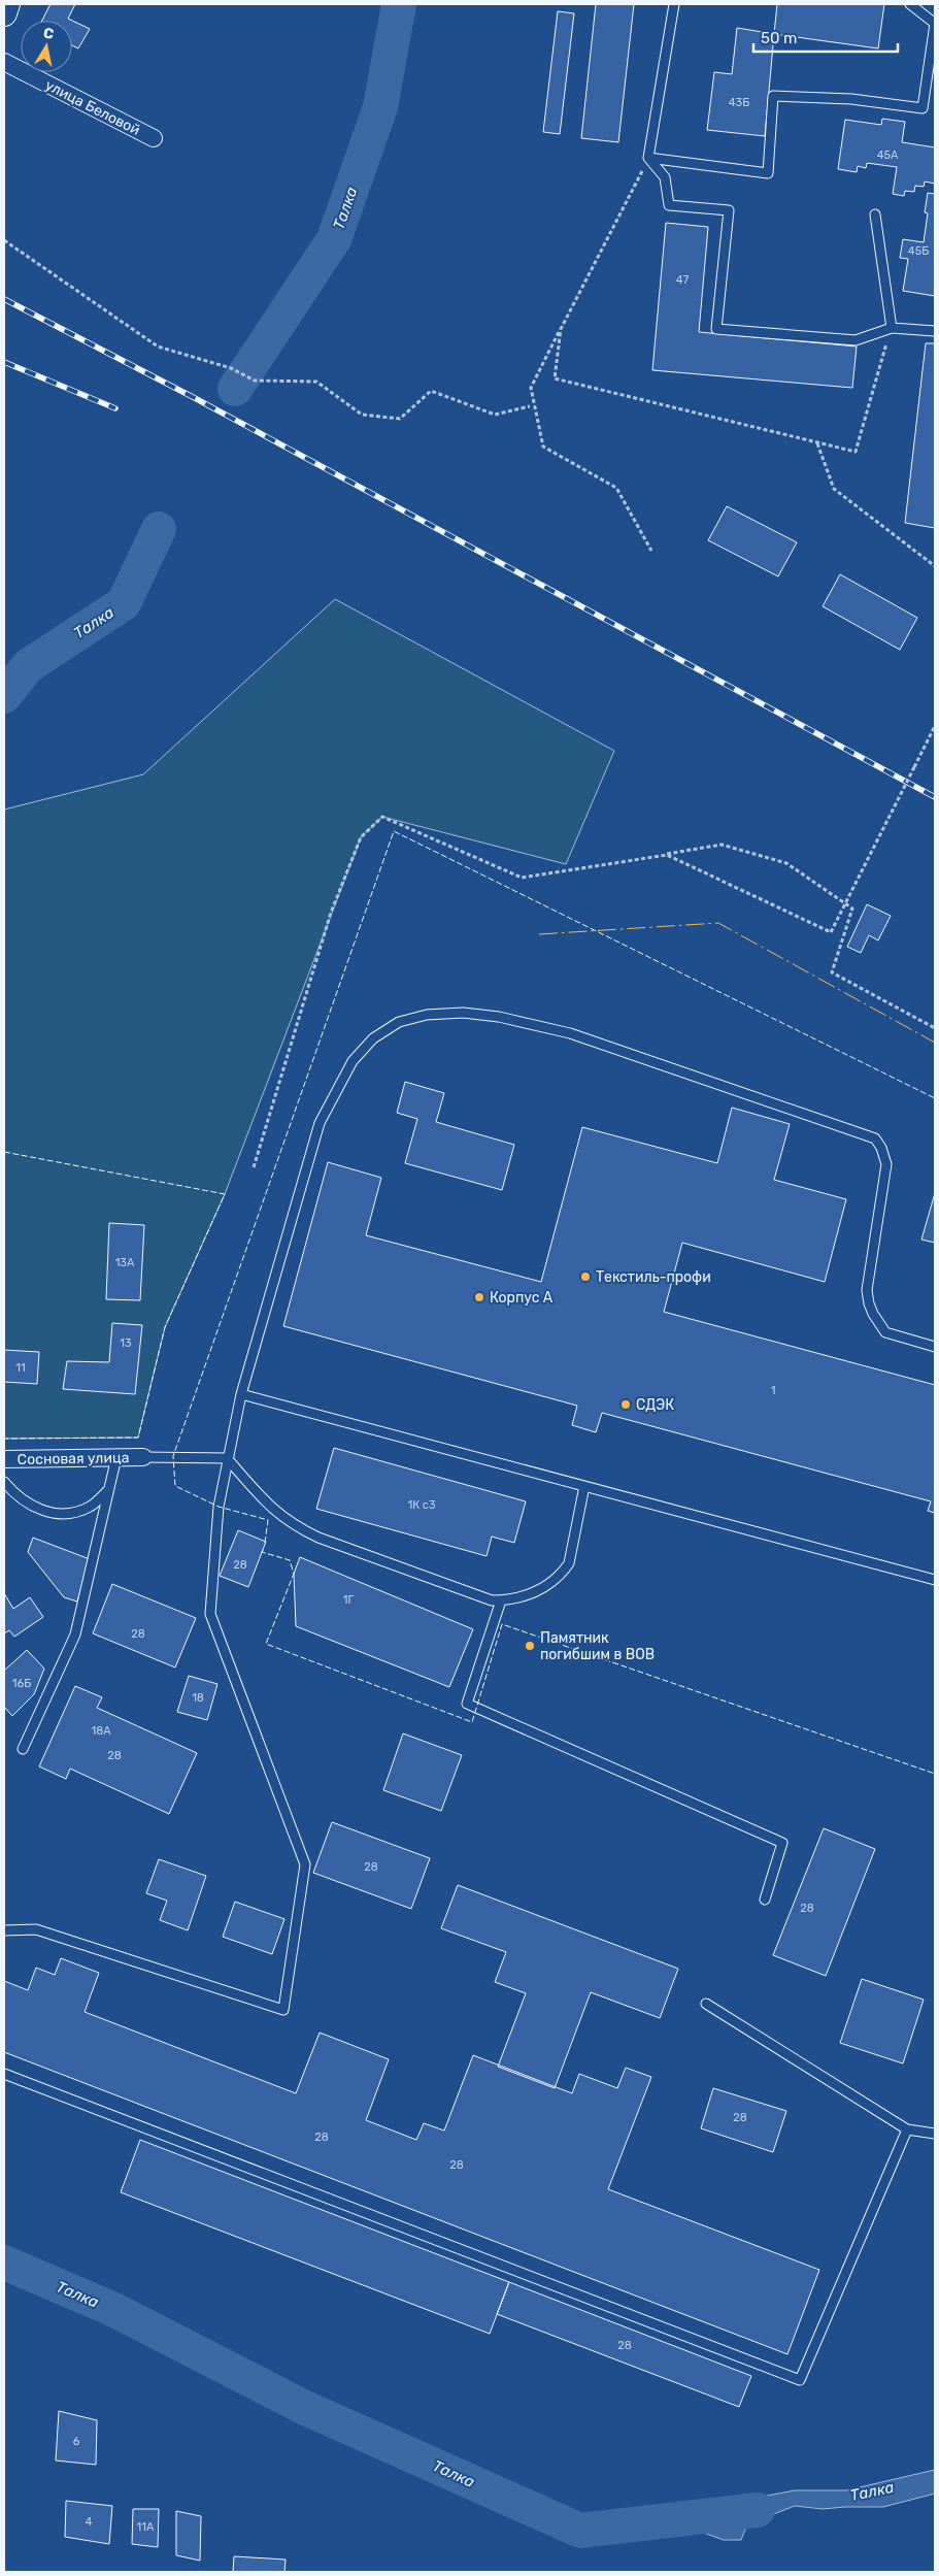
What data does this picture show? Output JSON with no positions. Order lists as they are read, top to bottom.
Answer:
{
  "streets": {
    "street": ["улица Беловой", "Сосновая улица"]
  },
  "water": ["Талка"],
  "places": [
    "Текстиль-профи",
    "Корпус А",
    "СДЭК",
    "Памятник погибшим в ВОВ"
  ],
  "house_numbers": [
    "43Б",
    "45А",
    "45Б",
    "47",
    "13А",
    "13",
    "11",
    "1",
    "1К с3",
    "28",
    "1Г",
    "28",
    "16Б",
    "18",
    "18А",
    "28",
    "28",
    "28",
    "28",
    "28",
    "28",
    "28",
    "6",
    "4",
    "11А"
  ],
  "scale_bar": "50 m",
  "north": "top"
}
